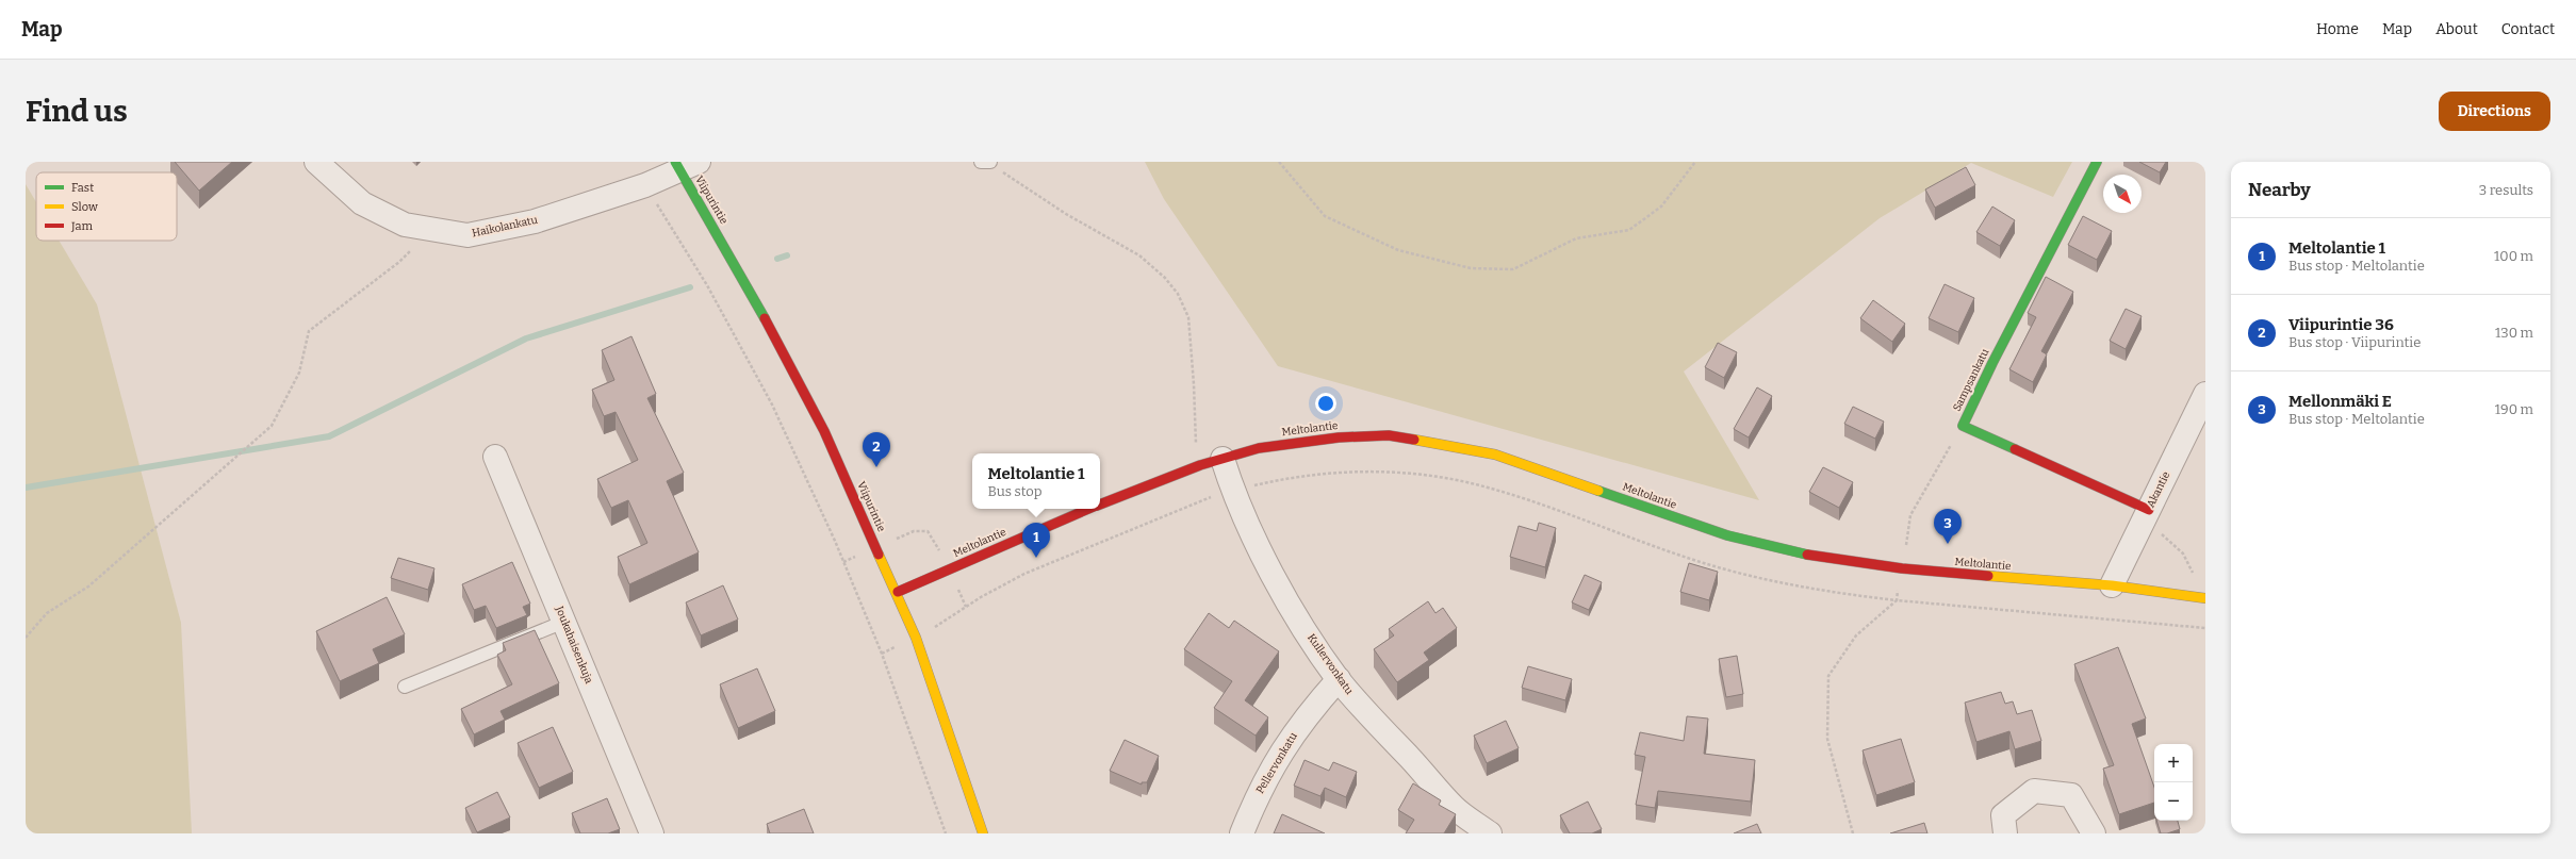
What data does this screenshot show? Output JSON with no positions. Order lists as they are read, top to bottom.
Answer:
{
  "streets": {
    "street": [
      "Viipurintie",
      "Haikolankatu",
      "Sampsankatu",
      "Meltolantie",
      "Akantie",
      "Joukahaisenkuja",
      "Kullervonkatu",
      "Pellervonkatu"
    ]
  },
  "crossings": [
    ["Viipurintie", "Haikolankatu"],
    ["Viipurintie", "Meltolantie"],
    ["Sampsankatu", "Akantie"],
    ["Meltolantie", "Akantie"],
    ["Meltolantie", "Kullervonkatu"],
    ["Kullervonkatu", "Pellervonkatu"]
  ],
  "legend": ["Fast", "Slow", "Jam"],
  "north": "bottom right",
  "page": {
    "header": "Map",
    "nav": [
      "Home",
      "Map",
      "About",
      "Contact"
    ],
    "buttons": "Directions",
    "title": "Find us",
    "heading": ["Nearby", "3 results"],
    "list": [
      {
        "mark": "1",
        "name": "Meltolantie 1",
        "note": "Bus stop · Meltolantie",
        "value": "100 m"
      },
      {
        "mark": "2",
        "name": "Viipurintie 36",
        "note": "Bus stop · Viipurintie",
        "value": "130 m"
      },
      {
        "mark": "3",
        "name": "Mellonmäki E",
        "note": "Bus stop · Meltolantie",
        "value": "190 m"
      }
    ],
    "pins": ["2", "3", "1"],
    "popup": ["Meltolantie 1", "Bus stop"],
    "map_buttons": ["+", "−"]
  }
}
